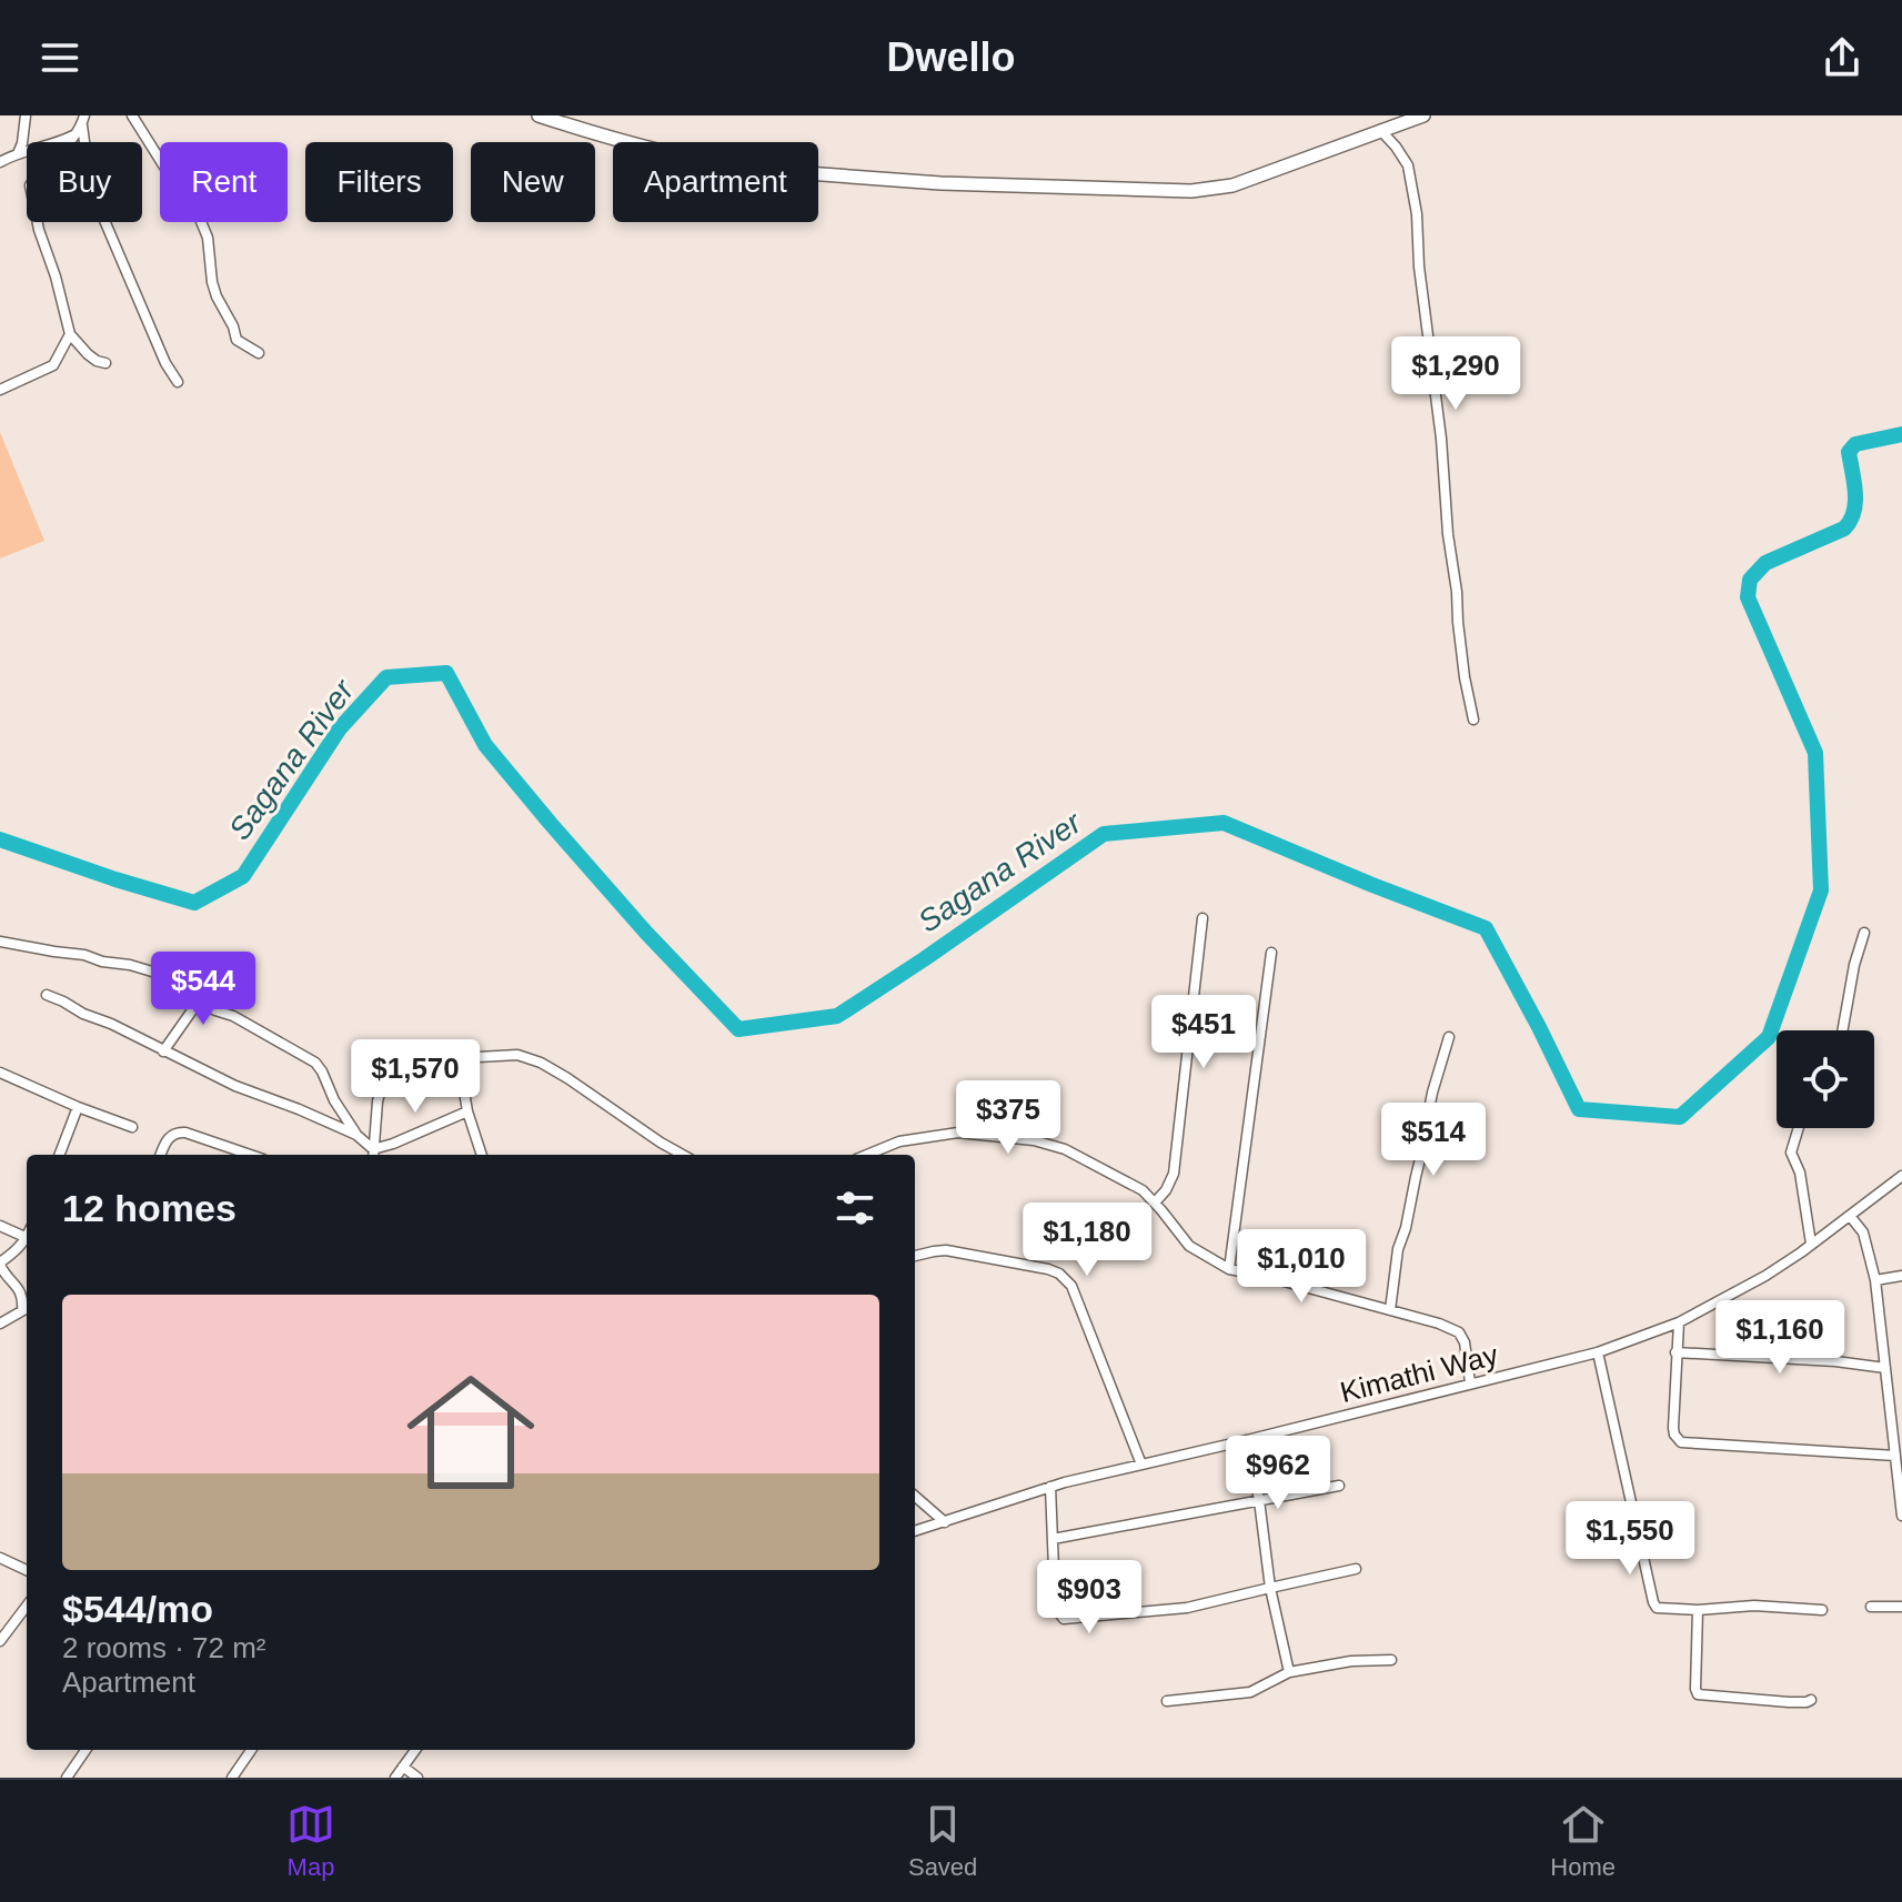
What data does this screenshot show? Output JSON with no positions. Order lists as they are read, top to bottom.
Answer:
{
  "streets": {
    "street": ["Kimathi Way"]
  },
  "water": ["Sagana River"],
  "page": {
    "header": "Dwello",
    "chip": [
      "Buy",
      "Rent",
      "Filters",
      "New",
      "Apartment"
    ],
    "price": [
      "$1,290",
      "$544",
      "$451",
      "$1,570",
      "$375",
      "$514",
      "$1,180",
      "$1,010",
      "$1,160",
      "$962",
      "$1,550",
      "$903"
    ],
    "heading": "12 homes",
    "list": [
      {
        "name": "$544/mo",
        "note": "2 rooms · 72 m² · Apartment"
      }
    ],
    "tabs": ["Map", "Saved", "Home"]
  }
}
